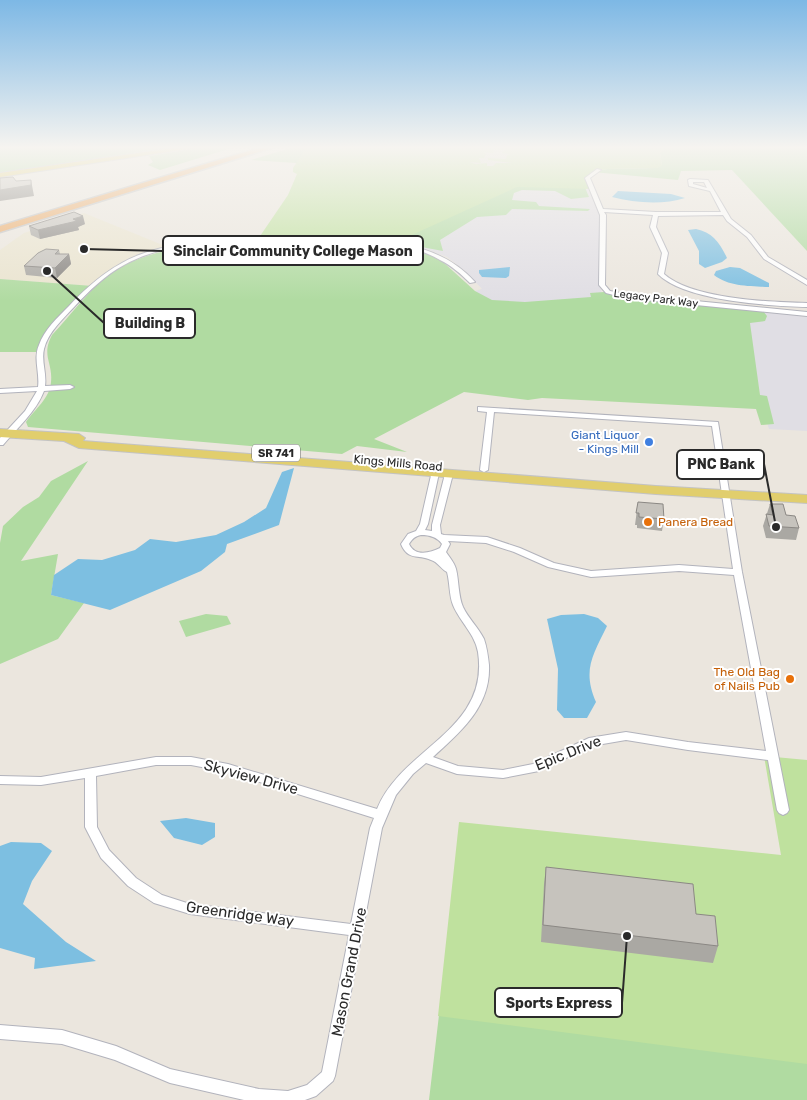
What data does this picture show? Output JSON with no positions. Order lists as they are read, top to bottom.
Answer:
{
  "streets": {
    "main road": ["SR 741", "Kings Mills Road"],
    "street": [
      "Legacy Park Way",
      "Epic Drive",
      "Skyview Drive",
      "Greenridge Way",
      "Mason Grand Drive"
    ]
  },
  "crossings": [
    ["Epic Drive", "Mason Grand Drive"],
    ["Skyview Drive", "Greenridge Way"],
    ["Skyview Drive", "Mason Grand Drive"],
    ["Greenridge Way", "Mason Grand Drive"]
  ],
  "places": [
    "Sinclair Community College Mason",
    "Building B",
    "Giant Liquor - Kings Mill",
    "Panera Bread",
    "PNC Bank",
    "The Old Bag of Nails Pub",
    "Sports Express"
  ]
}
